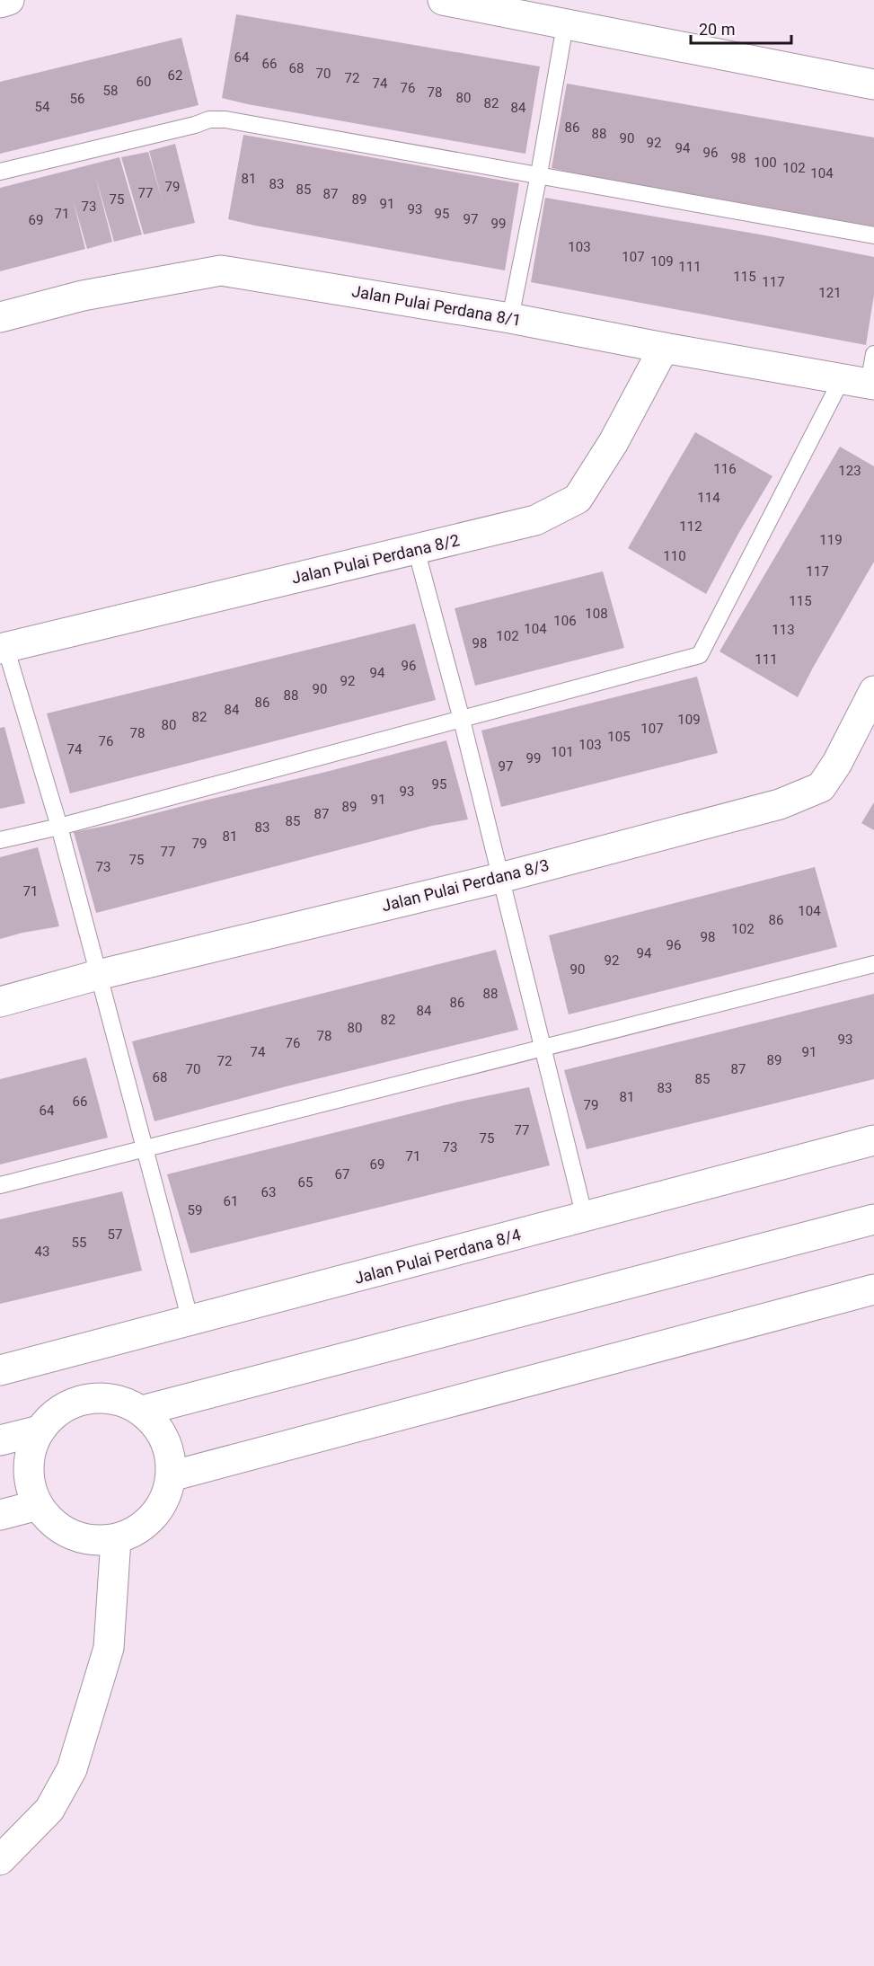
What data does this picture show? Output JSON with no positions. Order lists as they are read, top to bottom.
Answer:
{
  "streets": {
    "street": [
      "Jalan Pulai Perdana 8/1",
      "Jalan Pulai Perdana 8/2",
      "Jalan Pulai Perdana 8/3",
      "Jalan Pulai Perdana 8/4"
    ]
  },
  "crossings": [
    ["Jalan Pulai Perdana 8/1", "Jalan Pulai Perdana 8/2"]
  ],
  "house_numbers": [
    "64",
    "66",
    "68",
    "70",
    "62",
    "72",
    "60",
    "74",
    "76",
    "58",
    "78",
    "80",
    "56",
    "82",
    "54",
    "84",
    "86",
    "88",
    "90",
    "92",
    "94",
    "96",
    "98",
    "100",
    "102",
    "104",
    "81",
    "83",
    "79",
    "85",
    "77",
    "87",
    "75",
    "89",
    "91",
    "73",
    "93",
    "71",
    "95",
    "97",
    "69",
    "99",
    "103",
    "107",
    "109",
    "111",
    "115",
    "117",
    "121",
    "116",
    "123",
    "114",
    "112",
    "119",
    "110",
    "117",
    "115",
    "108",
    "106",
    "104",
    "113",
    "102",
    "98",
    "111",
    "96",
    "94",
    "92",
    "90",
    "88",
    "86",
    "84",
    "82",
    "109",
    "80",
    "107",
    "78",
    "105",
    "76",
    "103",
    "74",
    "101",
    "99",
    "97",
    "95",
    "93",
    "91",
    "89",
    "87",
    "85",
    "83",
    "81",
    "79",
    "77",
    "75",
    "73",
    "71",
    "104",
    "86",
    "102",
    "98",
    "96",
    "94",
    "92",
    "90",
    "88",
    "86",
    "84",
    "82",
    "80",
    "78",
    "93",
    "76",
    "74",
    "91",
    "89",
    "72",
    "70",
    "87",
    "68",
    "85",
    "83",
    "81",
    "66",
    "79",
    "64",
    "77",
    "75",
    "73",
    "71",
    "69",
    "67",
    "65",
    "63",
    "61",
    "59",
    "57",
    "55",
    "43"
  ],
  "scale_bar": "20 m"
}
